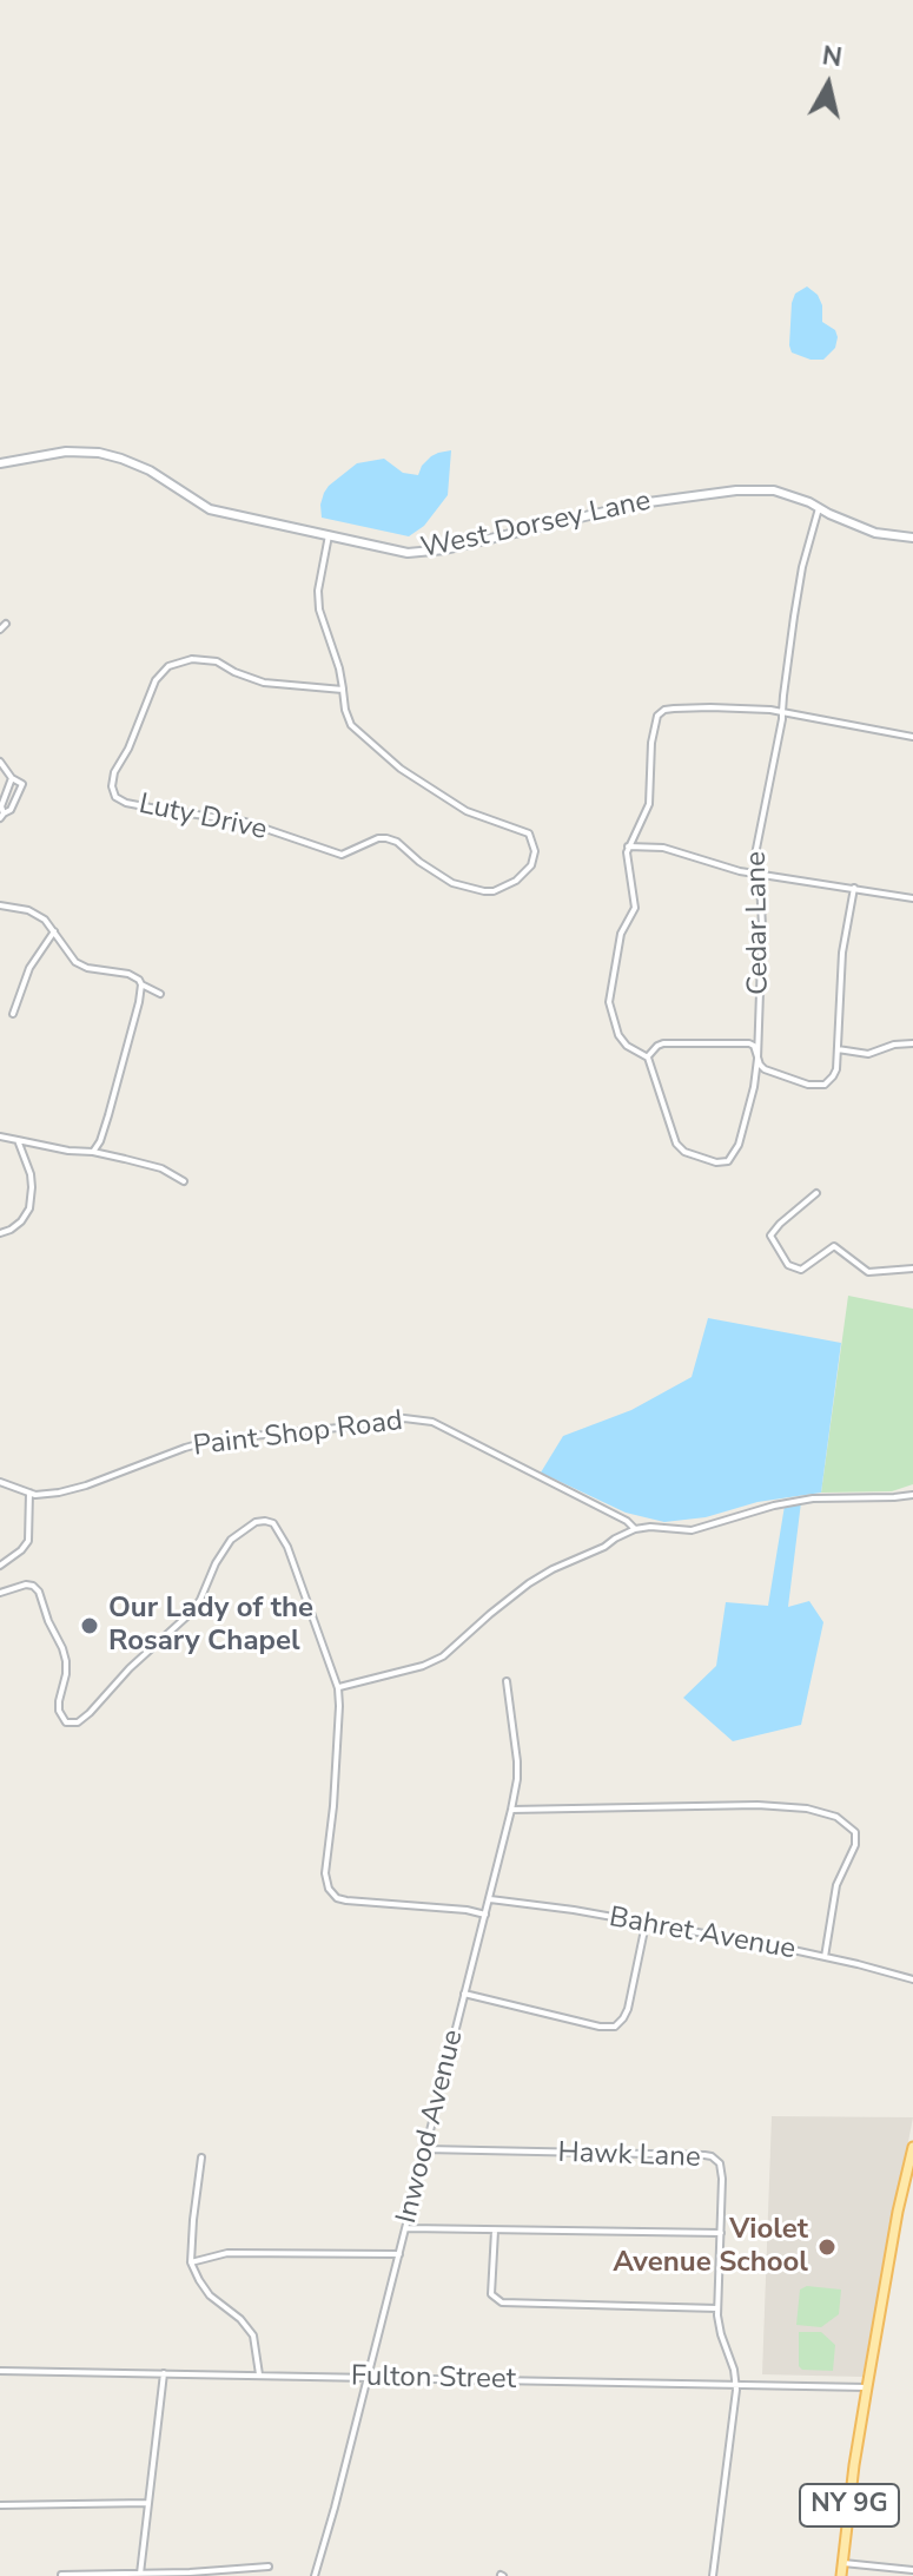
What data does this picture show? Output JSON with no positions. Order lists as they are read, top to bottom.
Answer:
{
  "streets": {
    "main road": ["NY 9G"],
    "street": [
      "West Dorsey Lane",
      "Luty Drive",
      "Cedar Lane",
      "Paint Shop Road",
      "Bahret Avenue",
      "Inwood Avenue",
      "Hawk Lane",
      "Fulton Street"
    ]
  },
  "crossings": [
    ["West Dorsey Lane", "Luty Drive"],
    ["West Dorsey Lane", "Cedar Lane"],
    ["Bahret Avenue", "Inwood Avenue"],
    ["Inwood Avenue", "Hawk Lane"],
    ["Inwood Avenue", "Fulton Street"],
    ["Hawk Lane", "Fulton Street"],
    ["Fulton Street", "NY 9G"]
  ],
  "places": ["Our Lady of the Rosary Chapel", "Violet Avenue School"],
  "north": "top"
}
